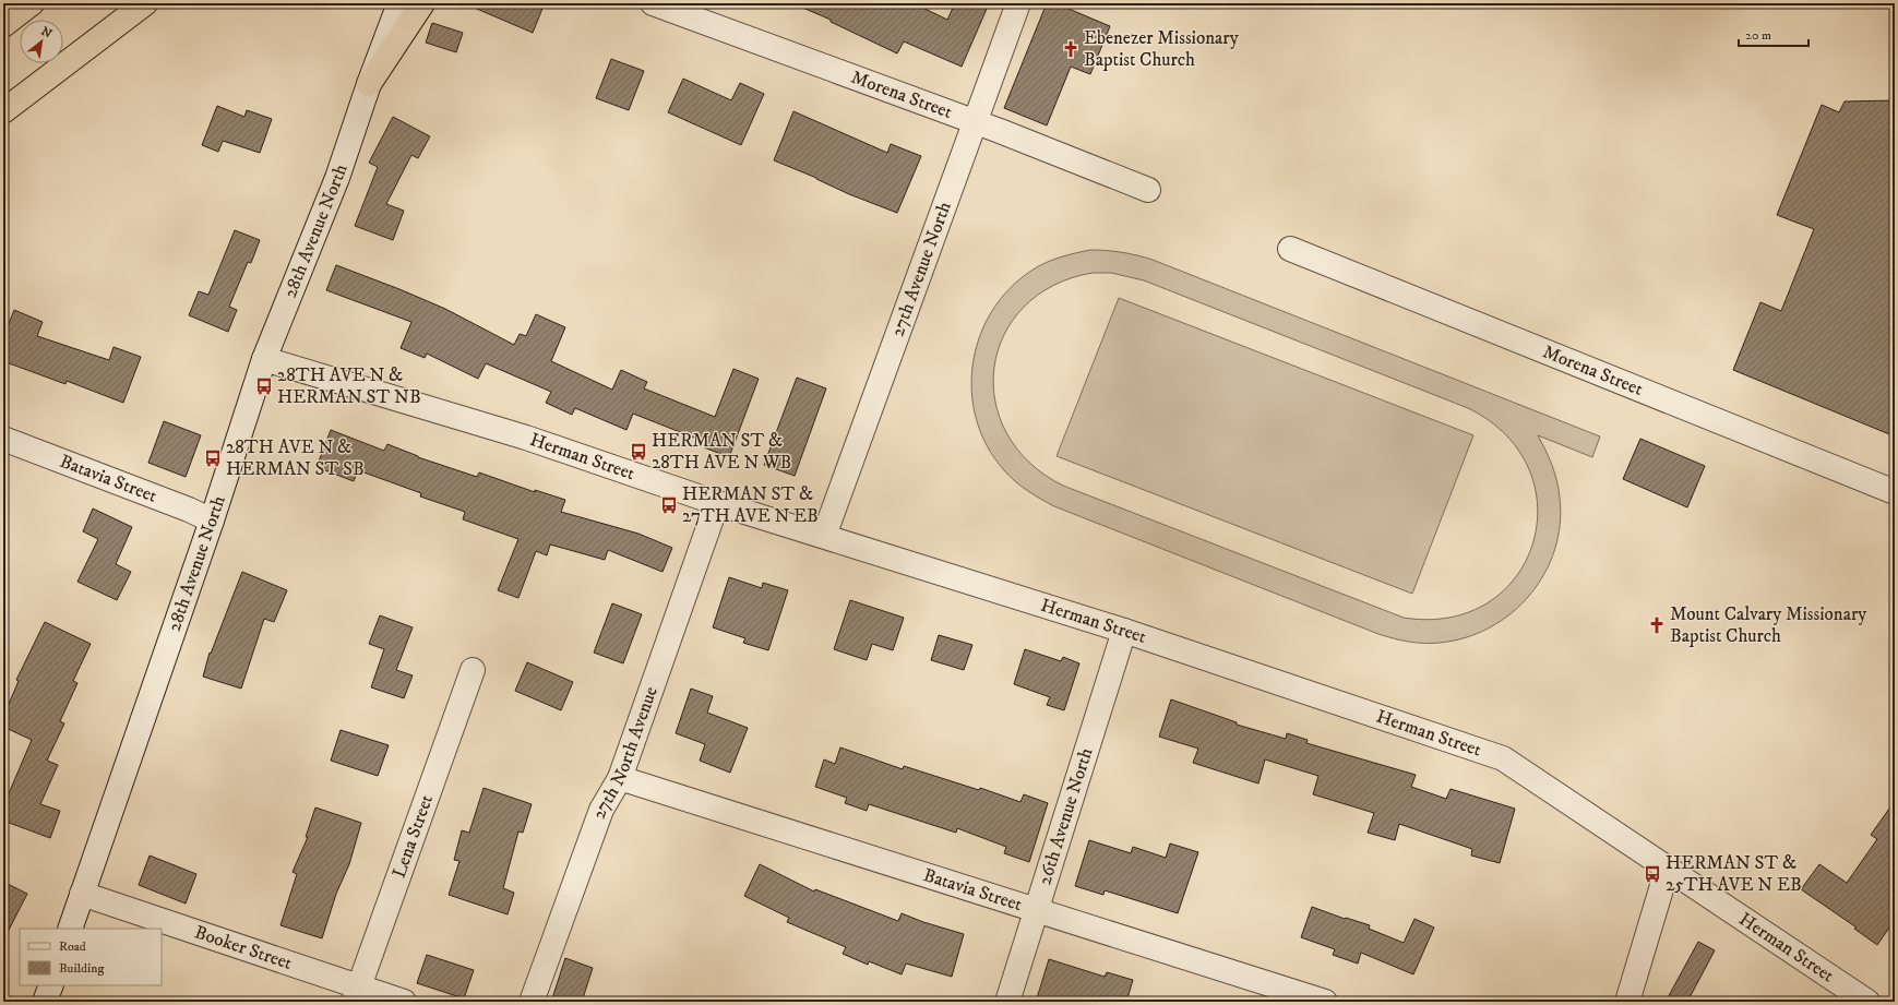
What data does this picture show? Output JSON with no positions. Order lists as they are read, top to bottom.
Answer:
{
  "streets": {
    "street": [
      "Morena Street",
      "28th Avenue North",
      "27th Avenue North",
      "Herman Street",
      "Batavia Street",
      "27th North Avenue",
      "26th Avenue North",
      "Lena Street",
      "Booker Street"
    ]
  },
  "crossings": [
    ["Morena Street", "27th Avenue North"],
    ["28th Avenue North", "Herman Street"],
    ["28th Avenue North", "Batavia Street"],
    ["28th Avenue North", "Booker Street"],
    ["27th Avenue North", "Herman Street"],
    ["Herman Street", "27th North Avenue"],
    ["Herman Street", "26th Avenue North"],
    ["Batavia Street", "27th North Avenue"],
    ["Batavia Street", "26th Avenue North"],
    ["Lena Street", "Booker Street"]
  ],
  "places": {
    "church": ["Ebenezer Missionary Baptist Church", "Mount Calvary Missionary Baptist Church"],
    "bus stop": [
      "28TH AVE N & HERMAN ST NB",
      "HERMAN ST & 28TH AVE N WB",
      "28TH AVE N & HERMAN ST SB",
      "HERMAN ST & 27TH AVE N EB",
      "HERMAN ST & 25TH AVE N EB"
    ]
  },
  "legend": ["Road", "Building"],
  "scale_bar": "20 m",
  "north": "top right"
}
